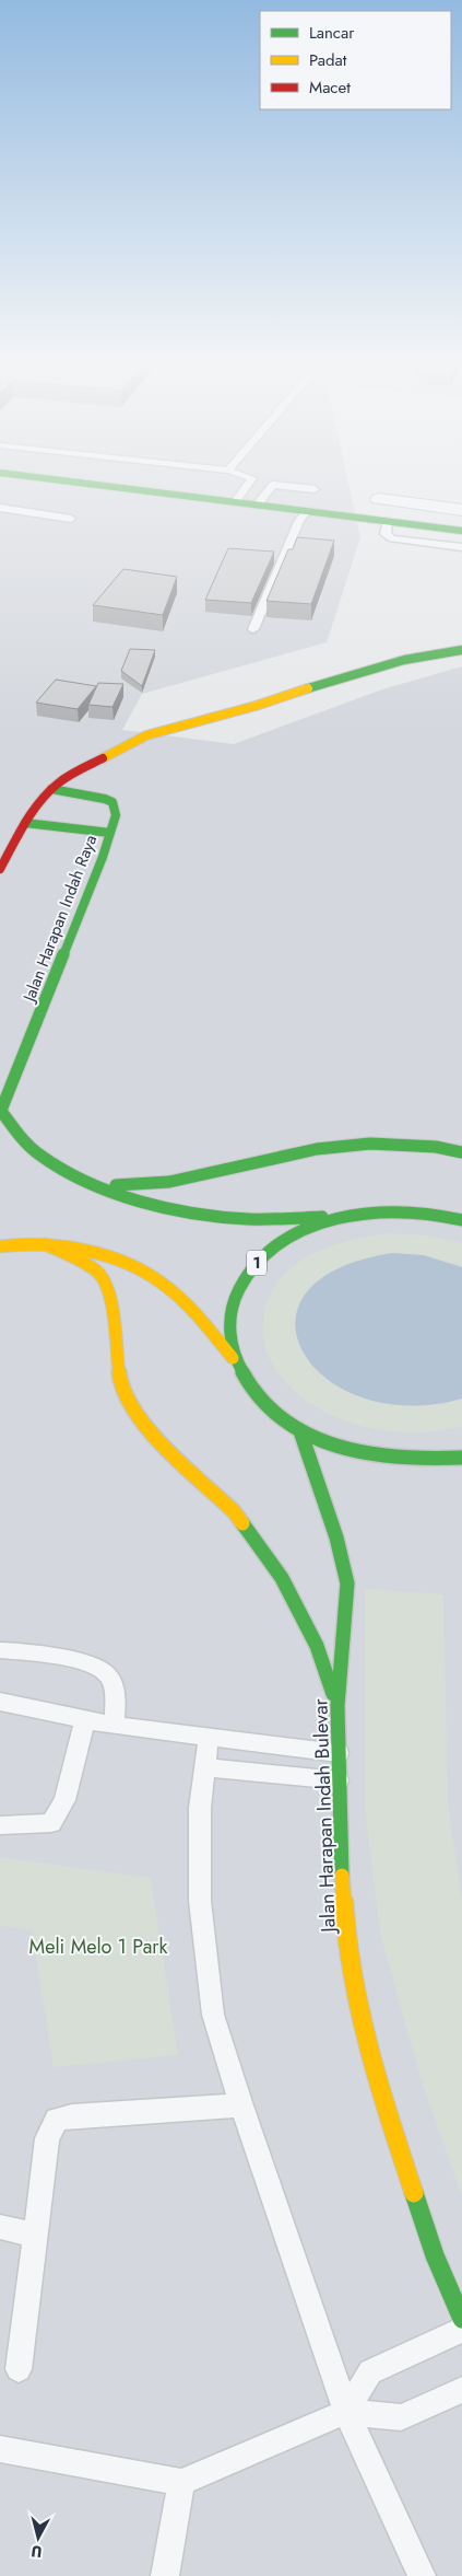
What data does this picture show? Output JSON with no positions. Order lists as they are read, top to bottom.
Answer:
{
  "streets": {
    "main road": ["Jalan Harapan Indah Raya", "1", "Jalan Harapan Indah Bulevar"]
  },
  "crossings": [
    ["1", "Jalan Harapan Indah Bulevar"]
  ],
  "parks": ["Meli Melo 1 Park"],
  "legend": ["Lancar", "Padat", "Macet"],
  "north": "bottom"
}
